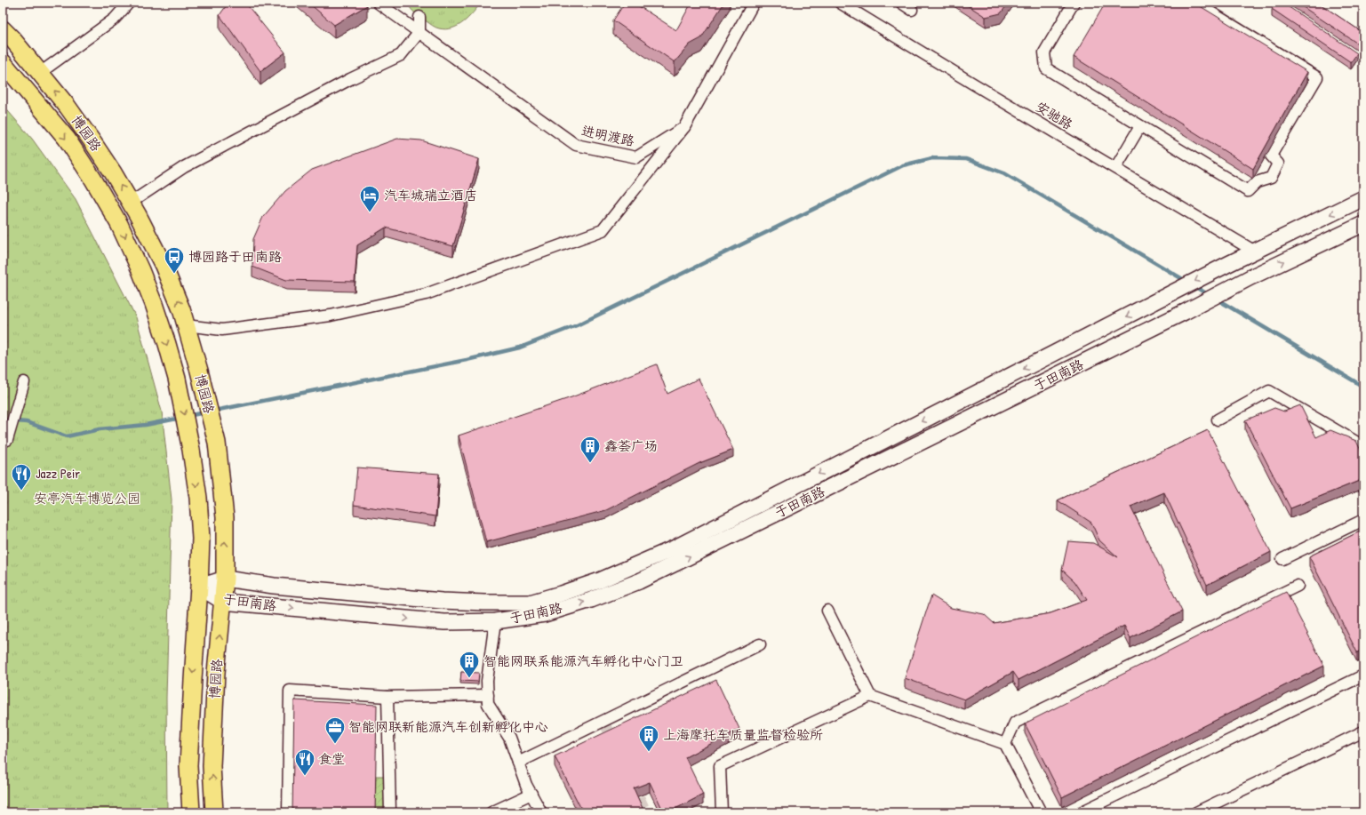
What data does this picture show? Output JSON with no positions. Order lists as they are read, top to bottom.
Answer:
{
  "streets": {
    "main road": ["博园路"],
    "street": ["安驰路", "进明渡路", "于田南路"]
  },
  "crossings": [
    ["安驰路", "于田南路"],
    ["博园路", "于田南路"]
  ],
  "parks": ["安亭汽车博览公园"],
  "places": {
    "hotel": ["汽车城瑞立酒店"],
    "bus stop": ["博园路于田南路"],
    "building": ["鑫荟广场", "智能网联系能源汽车孵化中心门卫", "上海摩托车质量监督检验所"],
    "restaurant": ["Jazz Peir", "食堂"],
    "office": ["智能网联新能源汽车创新孵化中心"]
  }
}
